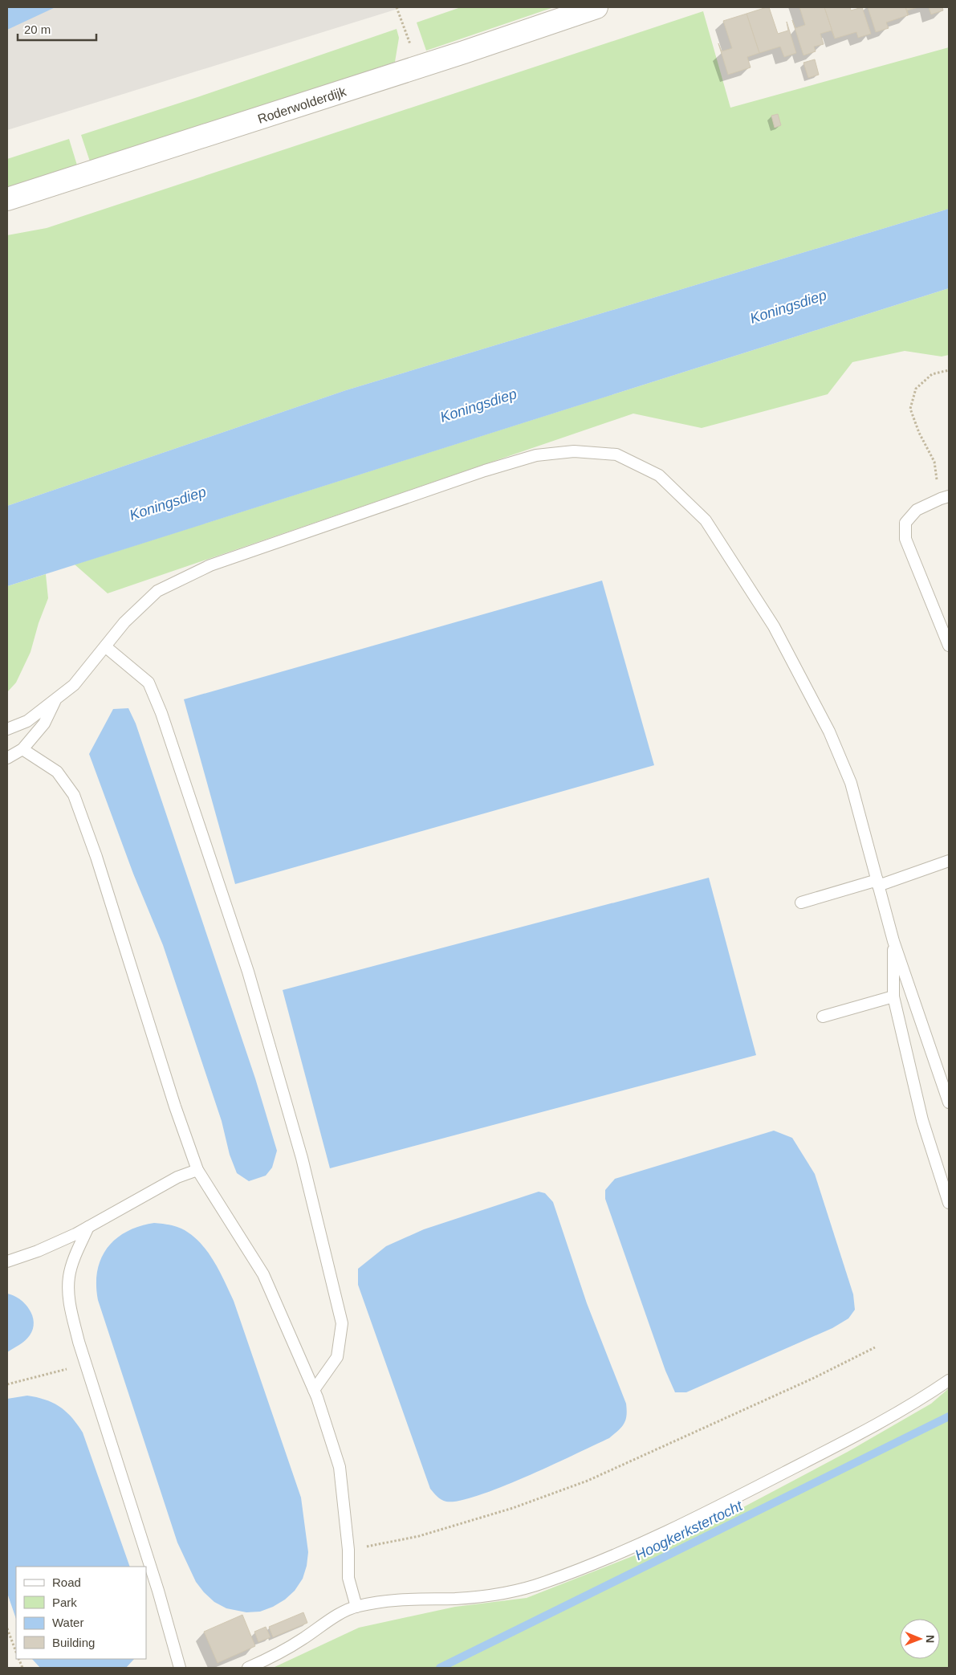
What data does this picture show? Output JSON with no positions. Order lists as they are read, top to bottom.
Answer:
{
  "streets": {
    "street": ["Roderwolderdijk"]
  },
  "water": ["Koningsdiep", "Hoogkerkstertocht"],
  "legend": [
    "Road",
    "Park",
    "Water",
    "Building"
  ],
  "scale_bar": "20 m",
  "north": "right"
}
